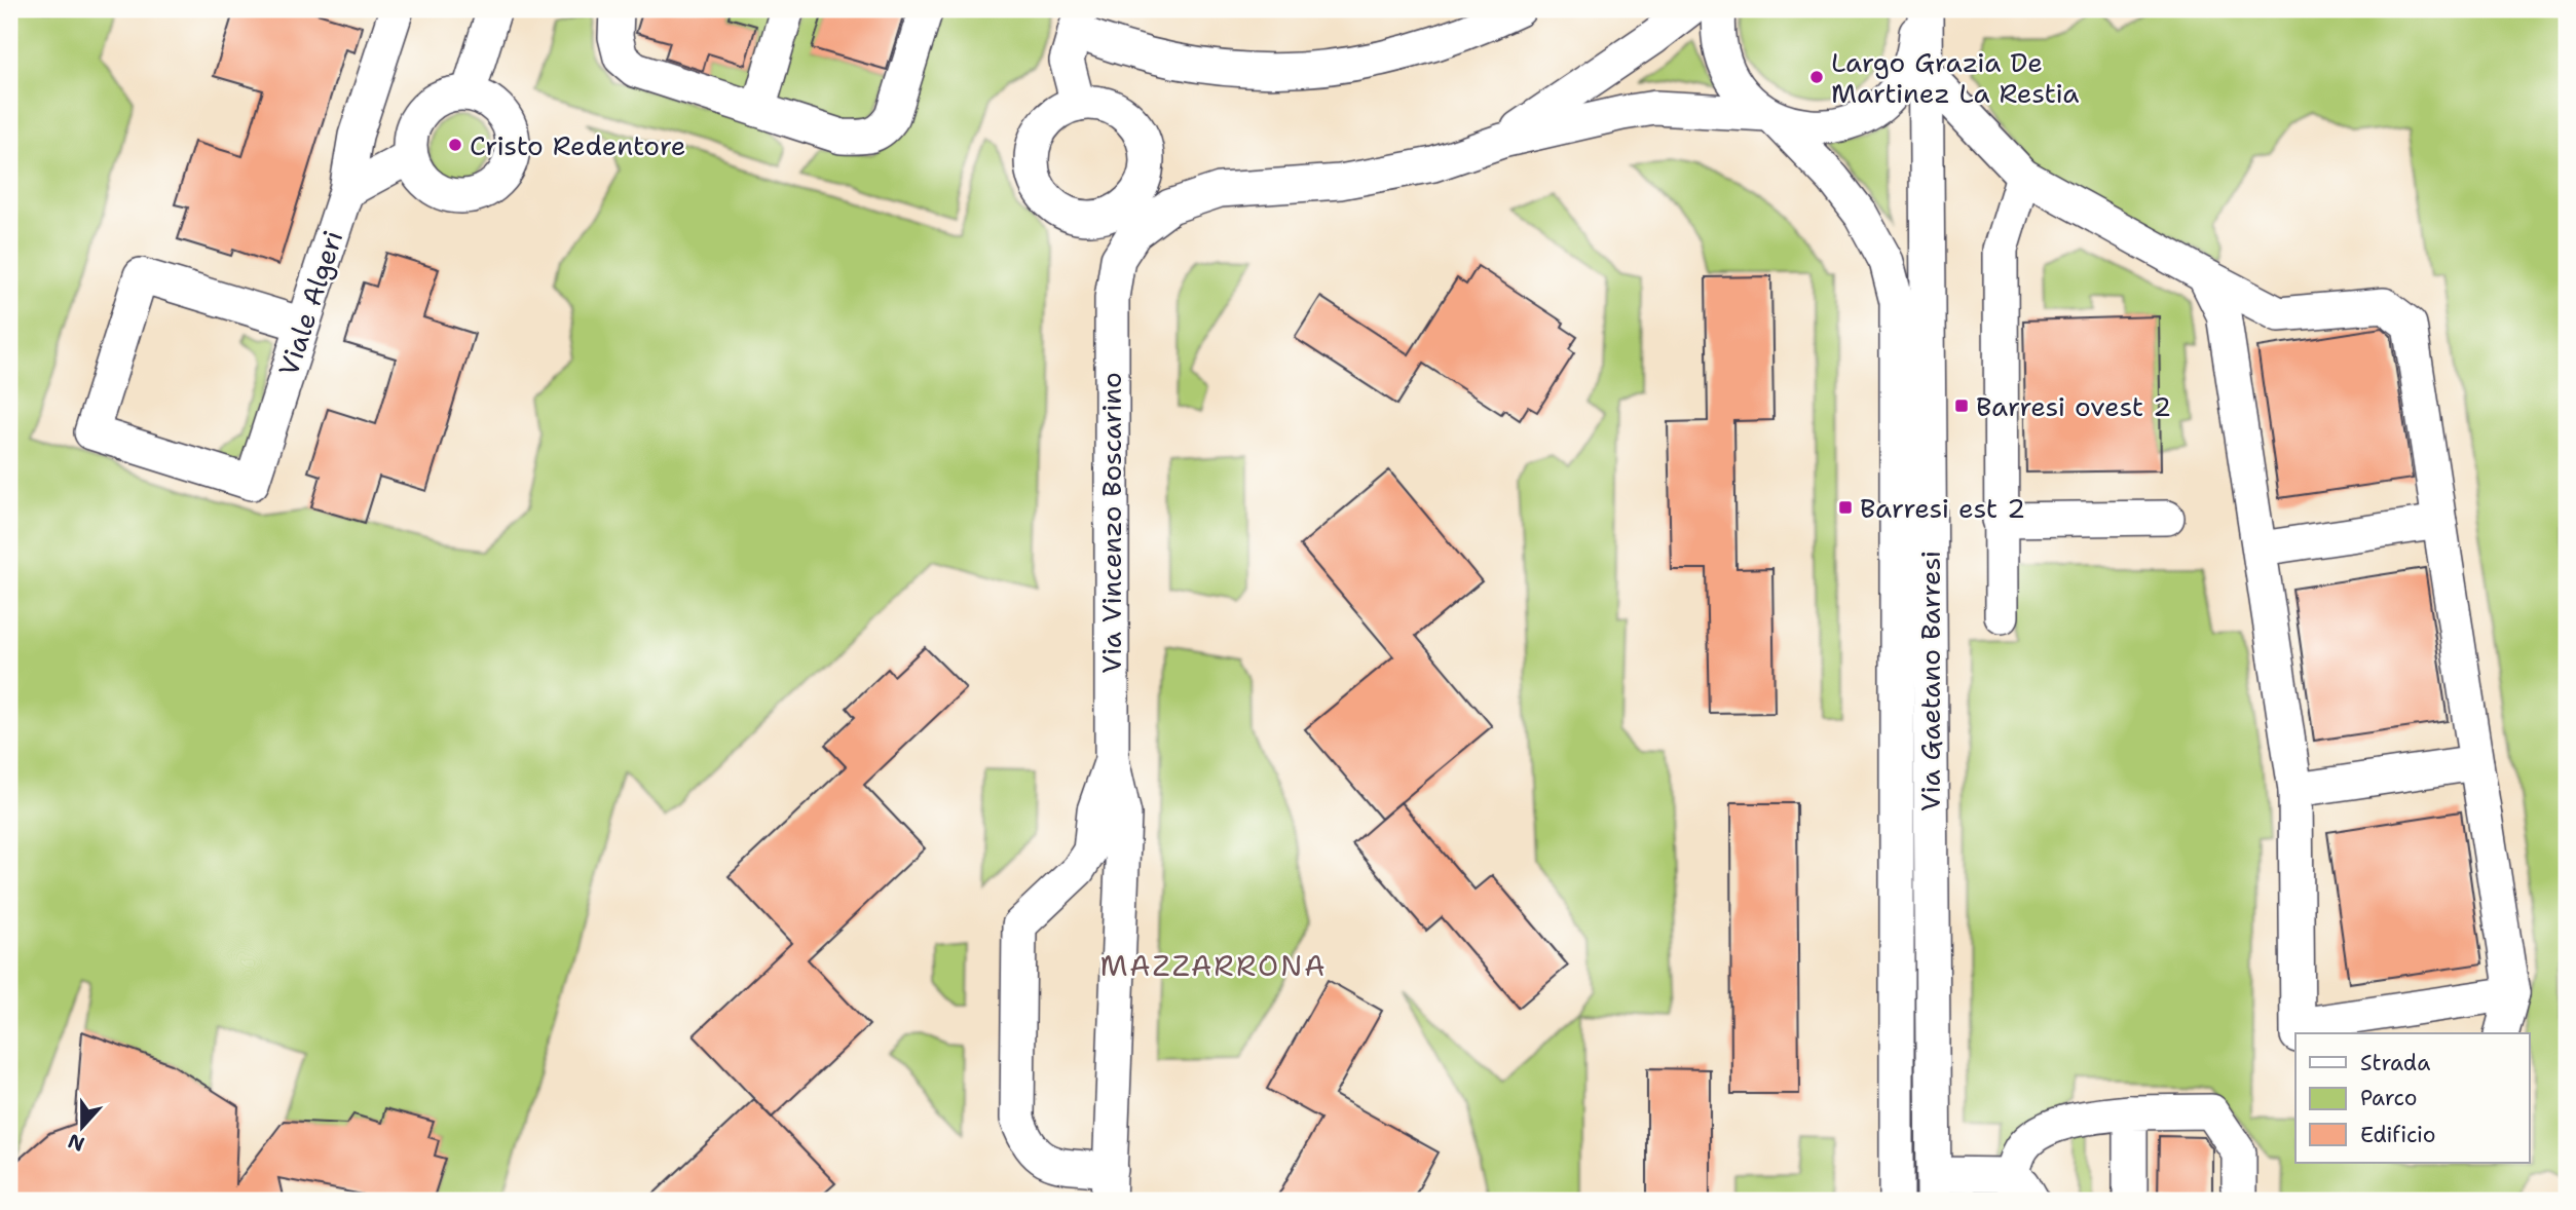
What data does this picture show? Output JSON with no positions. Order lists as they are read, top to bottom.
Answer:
{
  "streets": {
    "street": ["Viale Algeri", "Via Vincenzo Boscarino", "Via Gaetano Barresi"]
  },
  "districts": ["MAZZARRONA"],
  "places": {
    "other": ["Largo Grazia De Martinez La Restia", "Cristo Redentore"],
    "transit": ["Barresi ovest 2", "Barresi est 2"]
  },
  "legend": ["Strada", "Parco", "Edificio"],
  "north": "bottom"
}
